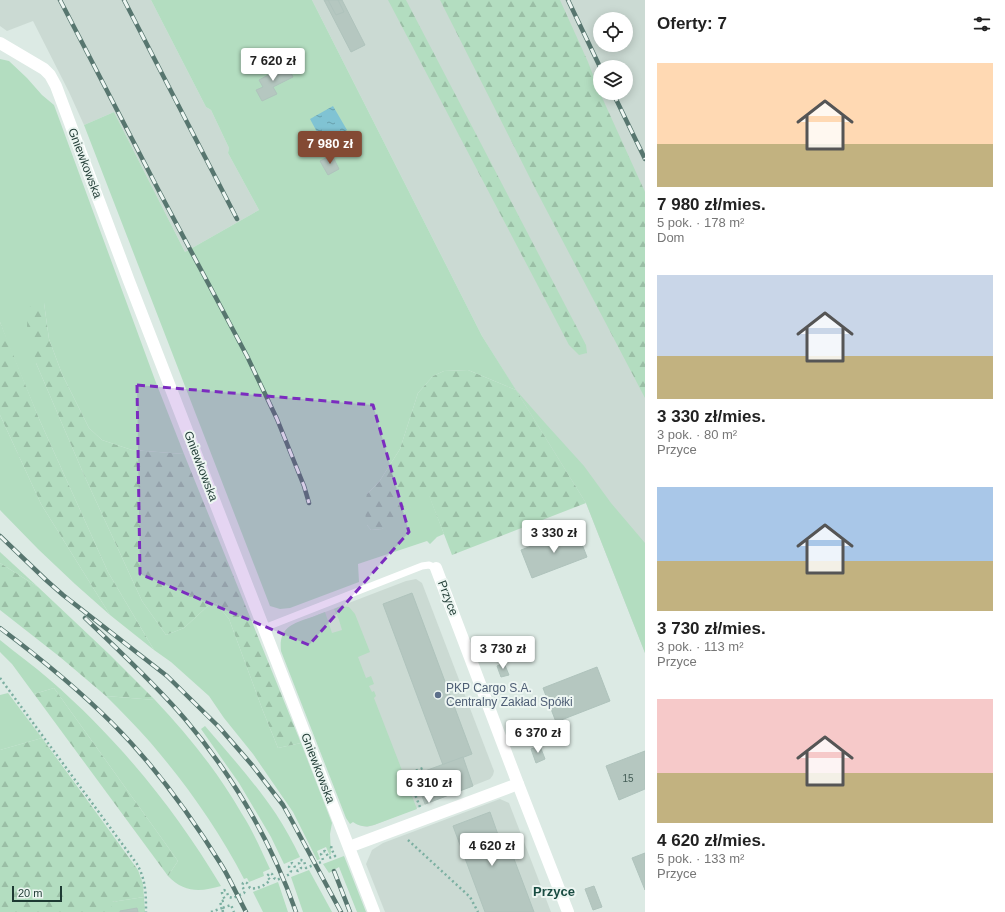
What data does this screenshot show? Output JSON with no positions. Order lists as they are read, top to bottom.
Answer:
{
  "streets": {
    "street": ["Gniewkowska", "Przyce"]
  },
  "districts": ["Przyce"],
  "places": ["PKP Cargo S.A. Centralny Zakład Spółki"],
  "house_numbers": ["15"],
  "scale_bar": "20 m",
  "page": {
    "heading": "Oferty: 7",
    "price": [
      "7 620 zł",
      "7 980 zł",
      "3 330 zł",
      "3 730 zł",
      "6 370 zł",
      "6 310 zł",
      "4 620 zł"
    ],
    "list": [
      {
        "name": "7 980 zł/mies.",
        "note": "5 pok. · 178 m² · Dom"
      },
      {
        "name": "3 330 zł/mies.",
        "note": "3 pok. · 80 m² · Przyce"
      },
      {
        "name": "3 730 zł/mies.",
        "note": "3 pok. · 113 m² · Przyce"
      },
      {
        "name": "4 620 zł/mies.",
        "note": "5 pok. · 133 m² · Przyce"
      }
    ],
    "scale": "20 m"
  }
}
